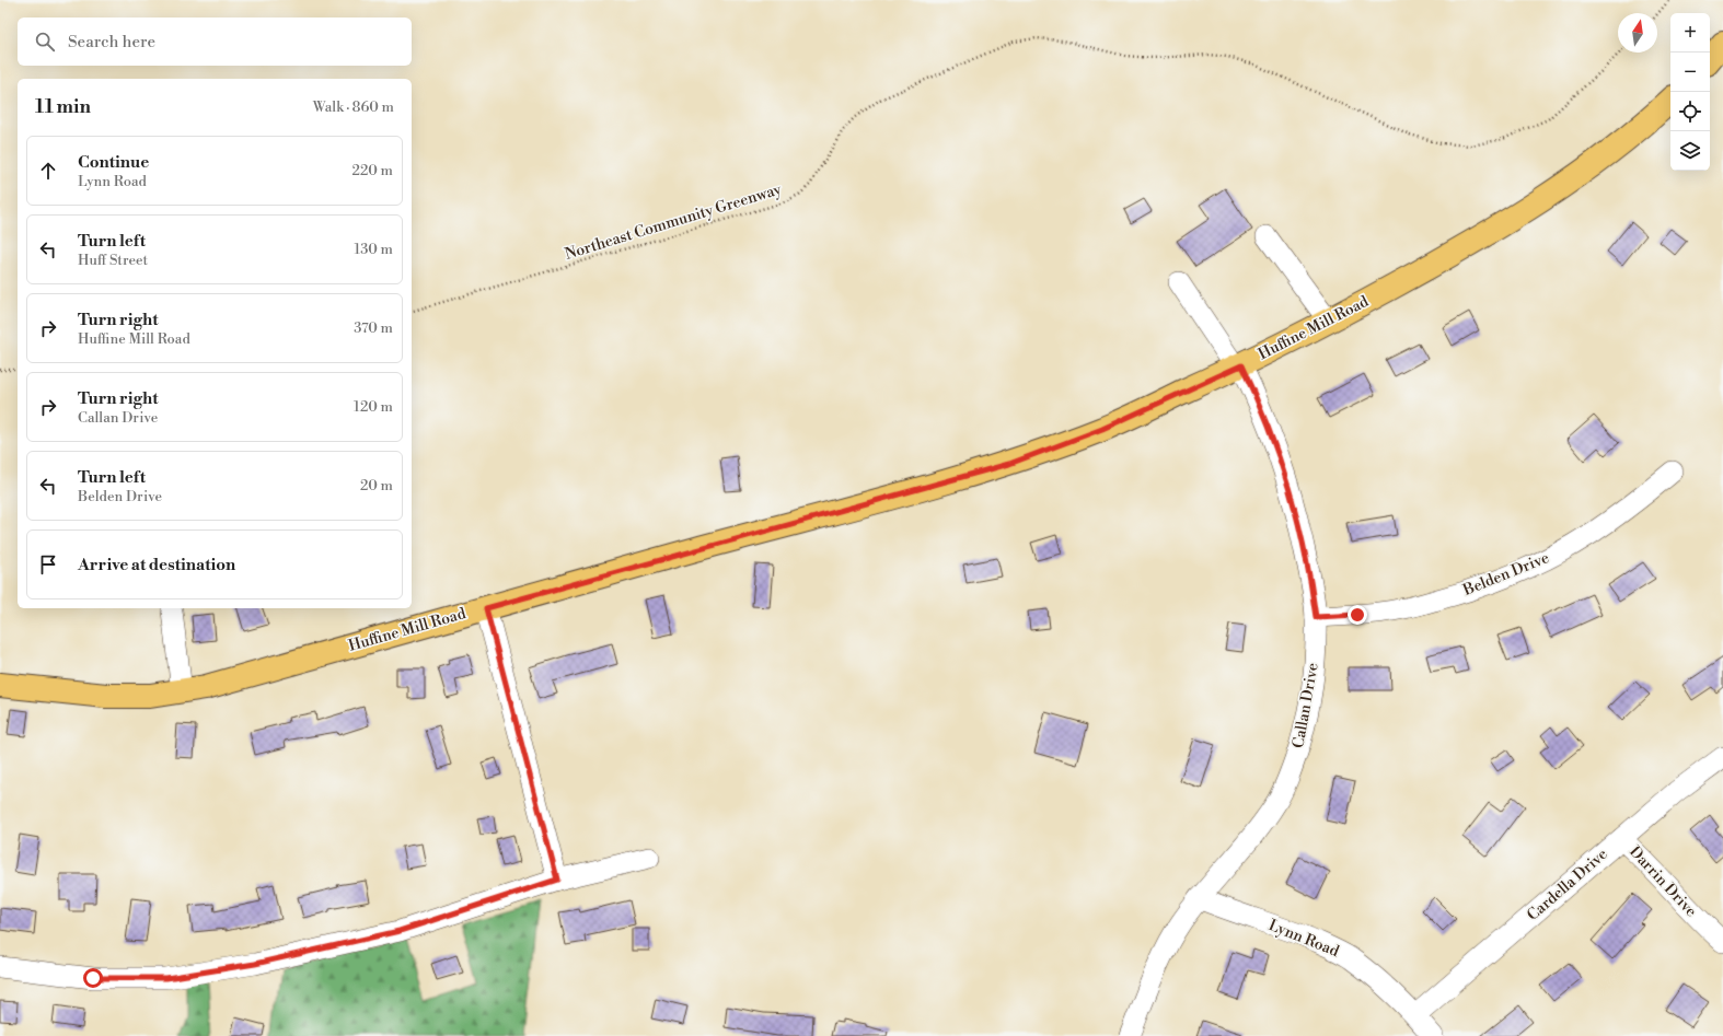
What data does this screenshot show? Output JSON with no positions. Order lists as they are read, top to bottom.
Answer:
{
  "streets": {
    "main road": ["Huffine Mill Road"],
    "street": [
      "Belden Drive",
      "Callan Drive",
      "Darrin Drive",
      "Cardella Drive",
      "Lynn Road"
    ],
    "path": ["Northeast Community Greenway"]
  },
  "crossings": [
    ["Huffine Mill Road", "Callan Drive"],
    ["Belden Drive", "Callan Drive"],
    ["Callan Drive", "Lynn Road"],
    ["Darrin Drive", "Cardella Drive"],
    ["Cardella Drive", "Lynn Road"]
  ],
  "north": "top",
  "page": {
    "map_buttons": ["+", "−"],
    "search": "Search here",
    "heading": ["11 min", "Walk · 860 m"],
    "list": [
      ["Continue", "Lynn Road", "220 m"],
      ["Turn left", "Huff Street", "130 m"],
      ["Turn right", "Huffine Mill Road", "370 m"],
      ["Turn right", "Callan Drive", "120 m"],
      ["Turn left", "Belden Drive", "20 m"],
      "Arrive at destination"
    ]
  }
}
